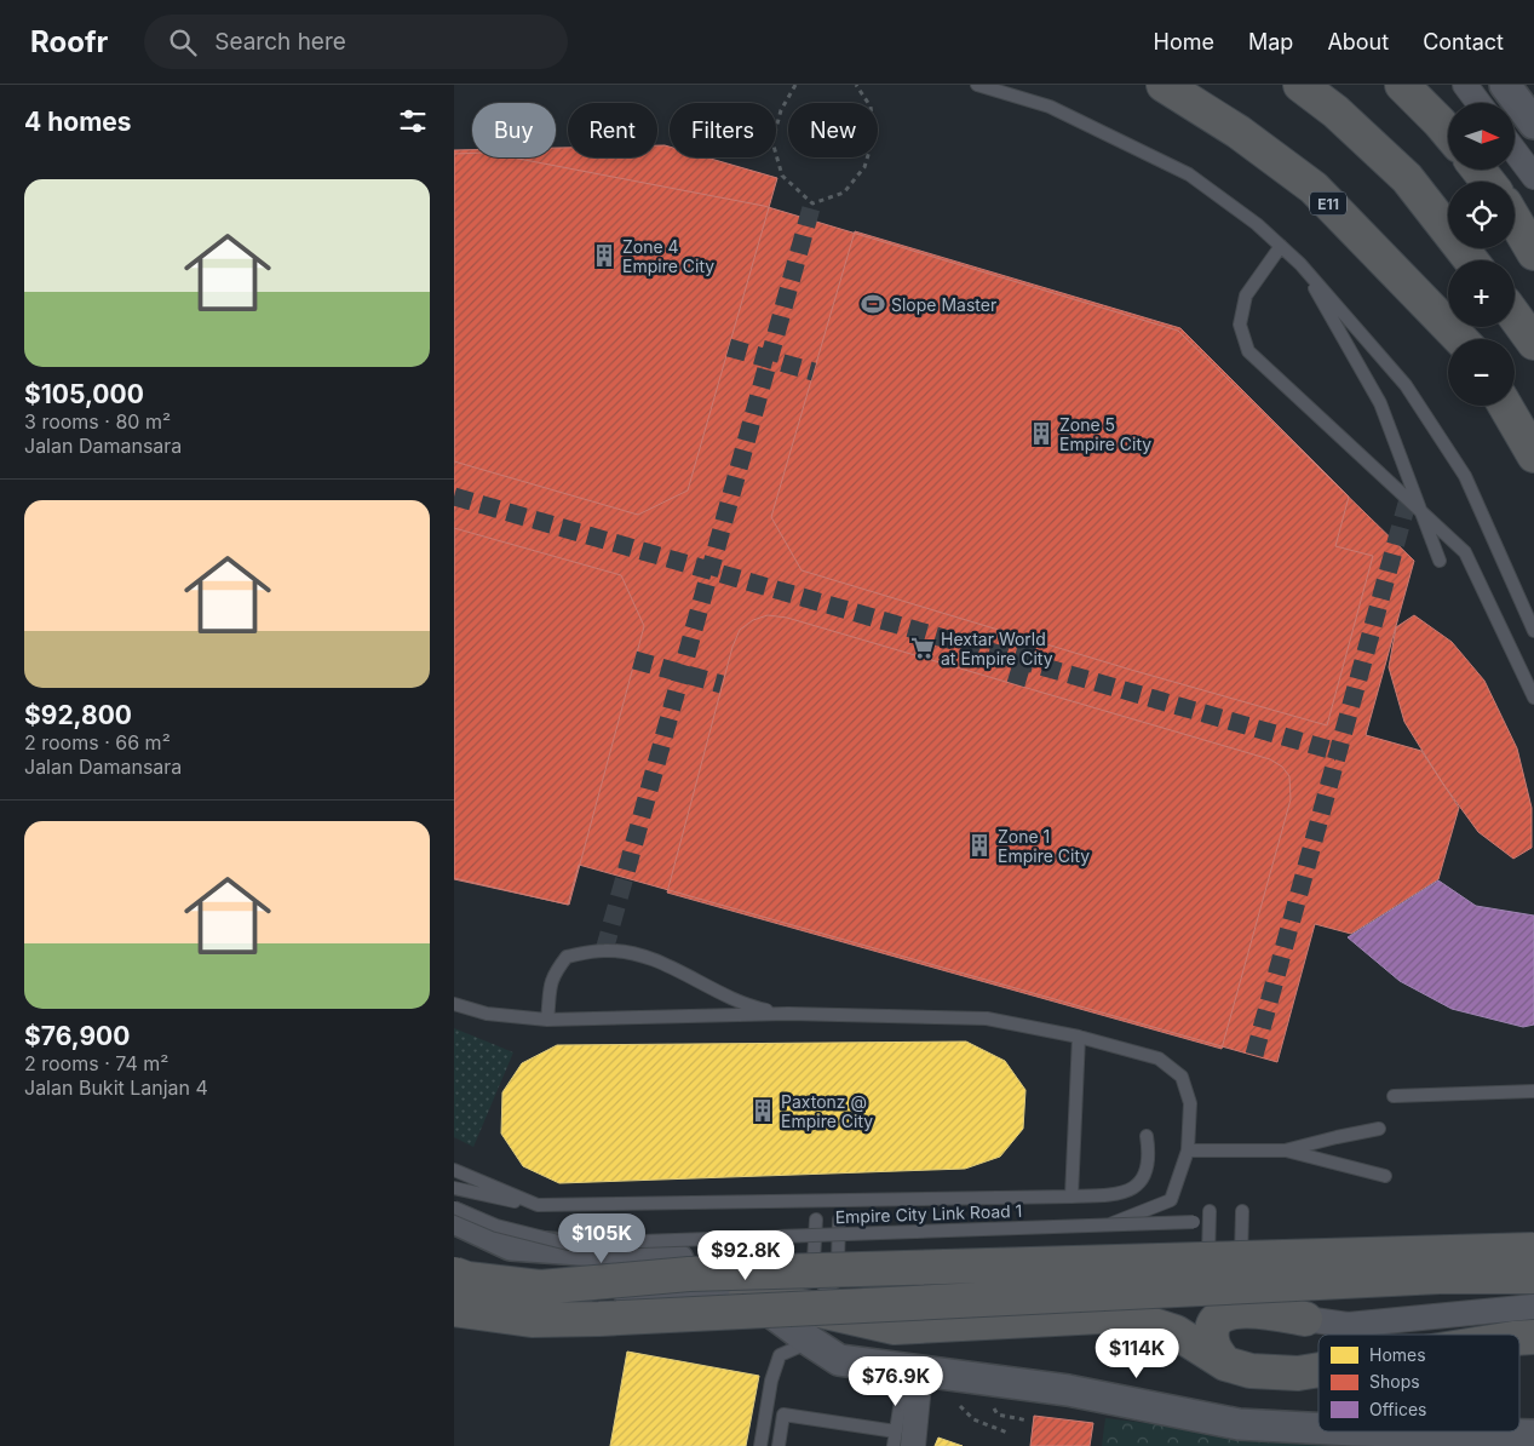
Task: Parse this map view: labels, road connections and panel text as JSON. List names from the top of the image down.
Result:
{
  "streets": {
    "highway": ["E11"],
    "lane": ["Empire City Link Road 1"]
  },
  "places": {
    "building": [
      "Zone 4 Empire City",
      "Zone 5 Empire City",
      "Zone 1 Empire City",
      "Paxtonz @ Empire City"
    ],
    "sports": ["Slope Master"],
    "supermarket": ["Hextar World at Empire City"]
  },
  "legend": ["Homes", "Shops", "Offices"],
  "north": "right",
  "page": {
    "header": "Roofr",
    "search": "Search here",
    "nav": [
      "Home",
      "Map",
      "About",
      "Contact"
    ],
    "heading": "4 homes",
    "map_buttons": ["+", "−"],
    "chip": [
      "Buy",
      "Rent",
      "Filters",
      "New"
    ],
    "list": [
      {
        "name": "$105,000",
        "note": "3 rooms · 80 m² · Jalan Damansara"
      },
      {
        "name": "$92,800",
        "note": "2 rooms · 66 m² · Jalan Damansara"
      },
      {
        "name": "$76,900",
        "note": "2 rooms · 74 m² · Jalan Bukit Lanjan 4"
      }
    ],
    "price": [
      "$105K",
      "$92.8K",
      "$114K",
      "$76.9K"
    ]
  }
}
